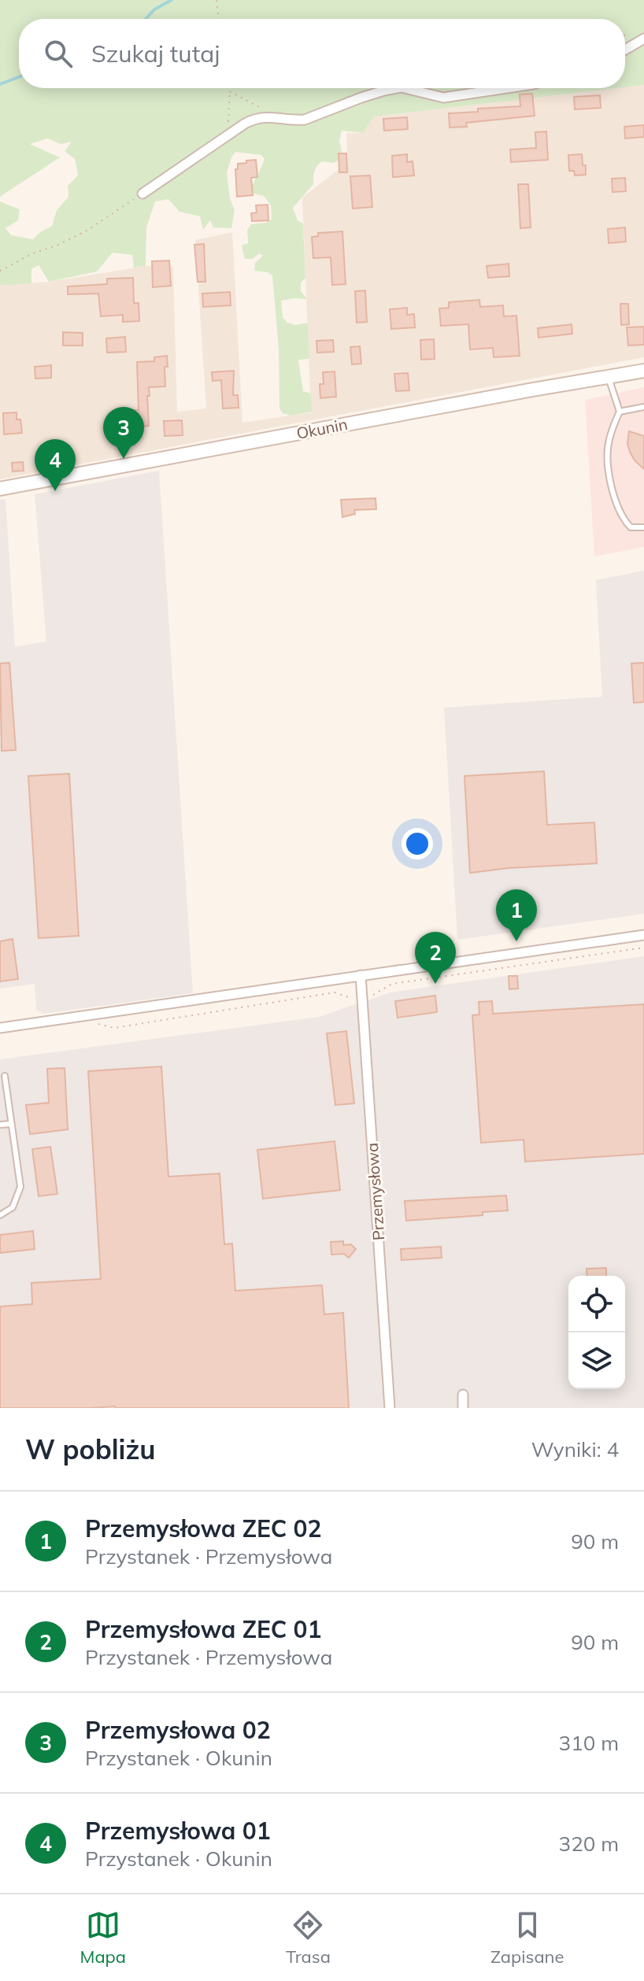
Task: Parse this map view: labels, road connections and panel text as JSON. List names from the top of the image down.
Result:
{
  "streets": {
    "main road": ["Okunin"],
    "street": ["Przemysłowa"]
  },
  "page": {
    "search": "Szukaj tutaj",
    "pins": [
      "3",
      "4",
      "1",
      "2"
    ],
    "heading": ["W pobliżu", "Wyniki: 4"],
    "list": [
      {
        "mark": "1",
        "name": "Przemysłowa ZEC 02",
        "note": "Przystanek · Przemysłowa",
        "value": "90 m"
      },
      {
        "mark": "2",
        "name": "Przemysłowa ZEC 01",
        "note": "Przystanek · Przemysłowa",
        "value": "90 m"
      },
      {
        "mark": "3",
        "name": "Przemysłowa 02",
        "note": "Przystanek · Okunin",
        "value": "310 m"
      },
      {
        "mark": "4",
        "name": "Przemysłowa 01",
        "note": "Przystanek · Okunin",
        "value": "320 m"
      }
    ],
    "nav": ["Mapa", "Trasa", "Zapisane"]
  }
}
